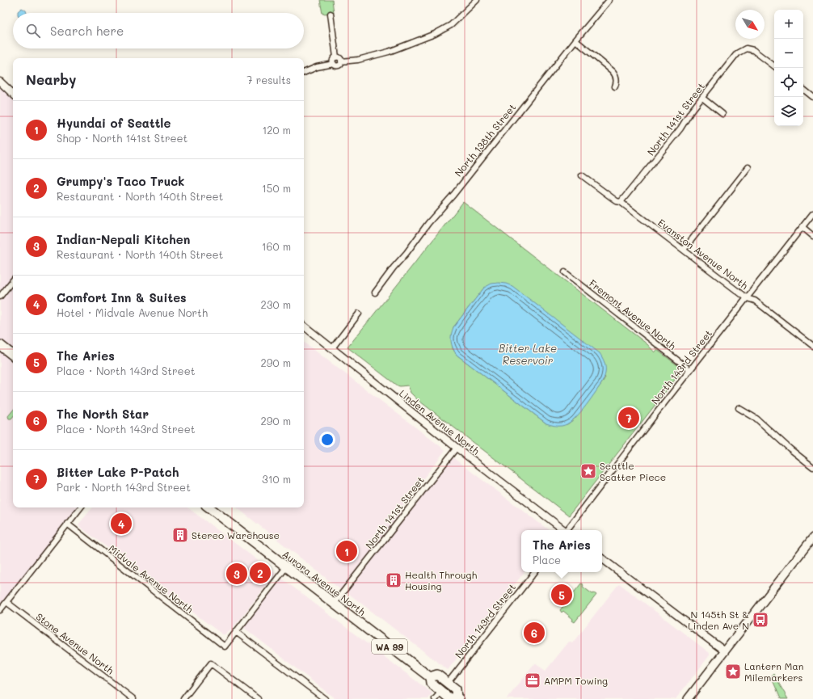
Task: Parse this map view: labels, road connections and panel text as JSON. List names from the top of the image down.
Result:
{
  "streets": {
    "highway": ["Aurora Avenue North", "WA 99"],
    "street": [
      "North 141st Street",
      "North 138th Street",
      "Evanston Avenue North",
      "Fremont Avenue North",
      "North 143rd Street",
      "Linden Avenue North",
      "Midvale Avenue North",
      "Stone Avenue North"
    ]
  },
  "crossings": [
    ["North 141st Street", "Evanston Avenue North"],
    ["North 141st Street", "Linden Avenue North"],
    ["North 141st Street", "Aurora Avenue North"],
    ["Evanston Avenue North", "North 143rd Street"],
    ["Fremont Avenue North", "North 143rd Street"],
    ["North 143rd Street", "Aurora Avenue North"]
  ],
  "water": ["Bitter Lake Reservoir"],
  "places": {
    "place": ["Seattle Scatter Piece", "Lantern Man Milemarkers"],
    "building": ["Stereo Warehouse", "Health Through Housing"],
    "bus stop": ["N 145th St & Linden Ave N"],
    "office": ["AMPM Towing"]
  },
  "north": "bottom right",
  "page": {
    "map_buttons": ["+", "−"],
    "search": "Search here",
    "heading": ["Nearby", "7 results"],
    "list": [
      {
        "mark": "1",
        "name": "Hyundai of Seattle",
        "note": "Shop · North 141st Street",
        "value": "120 m"
      },
      {
        "mark": "2",
        "name": "Grumpy's Taco Truck",
        "note": "Restaurant · North 140th Street",
        "value": "150 m"
      },
      {
        "mark": "3",
        "name": "Indian-Nepali Kitchen",
        "note": "Restaurant · North 140th Street",
        "value": "160 m"
      },
      {
        "mark": "4",
        "name": "Comfort Inn & Suites",
        "note": "Hotel · Midvale Avenue North",
        "value": "230 m"
      },
      {
        "mark": "5",
        "name": "The Aries",
        "note": "Place · North 143rd Street",
        "value": "290 m"
      },
      {
        "mark": "6",
        "name": "The North Star",
        "note": "Place · North 143rd Street",
        "value": "290 m"
      },
      {
        "mark": "7",
        "name": "Bitter Lake P-Patch",
        "note": "Park · North 143rd Street",
        "value": "310 m"
      }
    ],
    "pins": [
      "7",
      "4",
      "1",
      "2",
      "3",
      "5",
      "6"
    ],
    "popup": ["The Aries", "Place"]
  }
}
